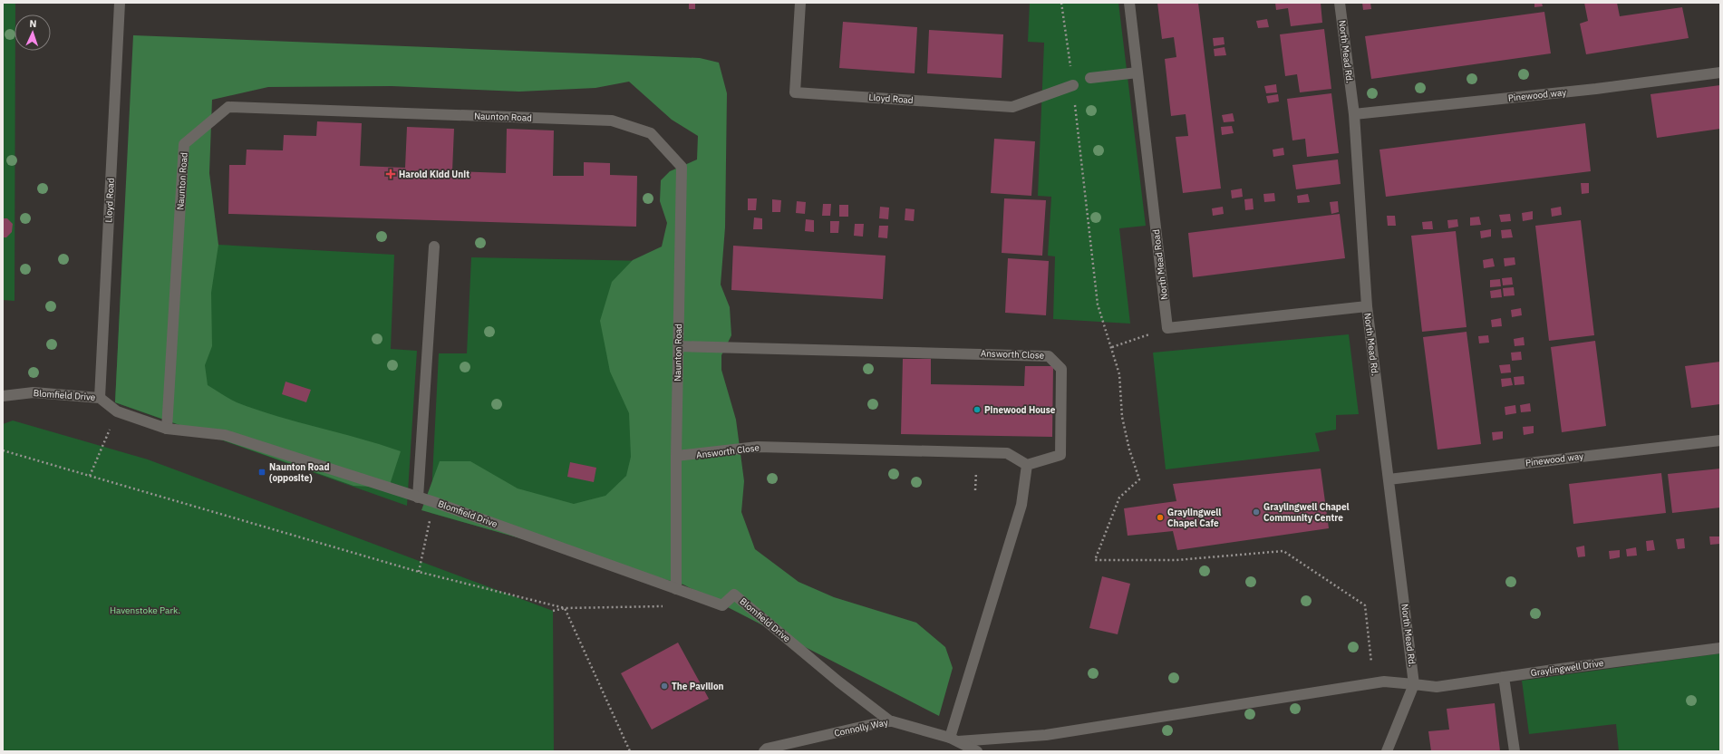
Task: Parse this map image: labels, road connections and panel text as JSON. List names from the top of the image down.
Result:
{
  "streets": {
    "street": [
      "North Mead Rd.",
      "Pinewood way",
      "Lloyd Road",
      "Naunton Road",
      "North Mead Road",
      "Answorth Close",
      "Blomfield Drive",
      "Graylingwell Drive",
      "Connolly Way"
    ]
  },
  "crossings": [
    ["North Mead Rd.", "Pinewood way"],
    ["North Mead Rd.", "Graylingwell Drive"],
    ["Lloyd Road", "Blomfield Drive"],
    ["Naunton Road", "Answorth Close"],
    ["Naunton Road", "Blomfield Drive"],
    ["Blomfield Drive", "Connolly Way"],
    ["Graylingwell Drive", "Connolly Way"]
  ],
  "parks": ["Havenstoke Park."],
  "places": {
    "health": ["Harold Kidd Unit"],
    "other": [
      "Pinewood House",
      "Graylingwell Chapel Community Centre",
      "Graylingwell Chapel Cafe",
      "The Pavilion"
    ],
    "transit": ["Naunton Road (opposite)"]
  },
  "north": "top"
}
